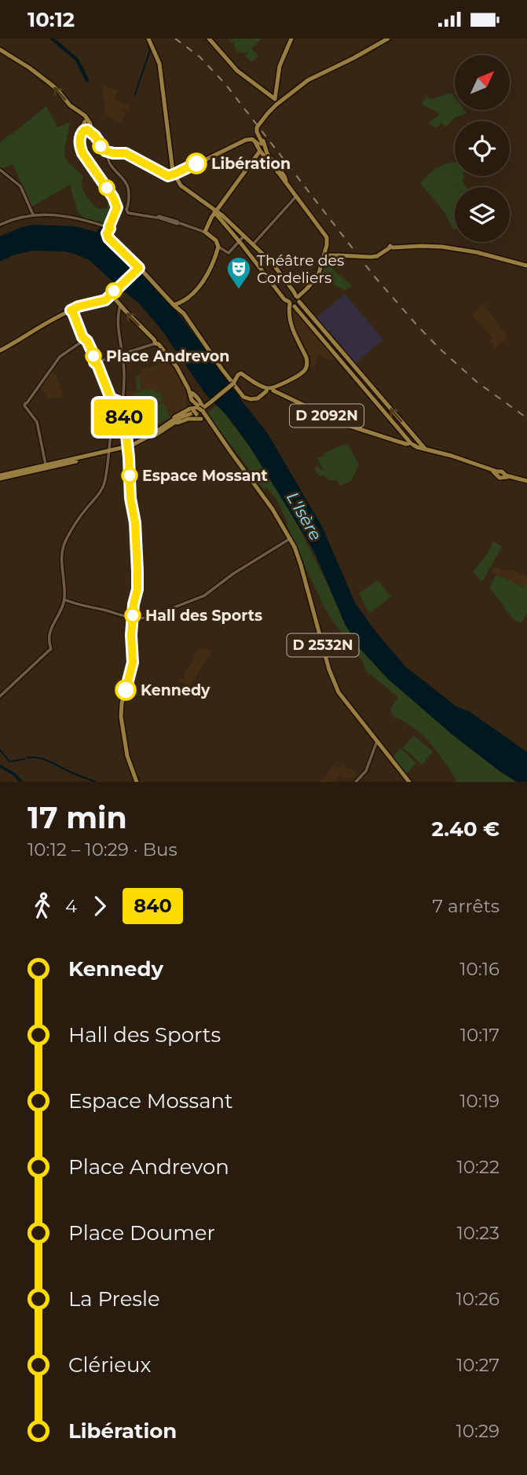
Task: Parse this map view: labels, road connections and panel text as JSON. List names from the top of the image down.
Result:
{
  "streets": {
    "main road": ["D 2092N", "D 2532N"]
  },
  "crossings": [
    ["D 2092N", "D 2532N"]
  ],
  "water": ["L'Isère"],
  "places": {
    "other": [
      "Libération",
      "Place Andrevon",
      "Espace Mossant",
      "Hall des Sports",
      "Kennedy"
    ],
    "theatre": ["Théâtre des Cordeliers"]
  },
  "lines": ["bus line 840"],
  "north": "top right",
  "page": {
    "status": "10:12",
    "on_map": "840",
    "heading": ["17 min", "10:12 – 10:29 · Bus", "2.40 €"],
    "legs": ["4", "840", "7 arrêts"],
    "list": [
      {
        "name": "Kennedy",
        "value": "10:16"
      },
      {
        "name": "Hall des Sports",
        "value": "10:17"
      },
      {
        "name": "Espace Mossant",
        "value": "10:19"
      },
      {
        "name": "Place Andrevon",
        "value": "10:22"
      },
      {
        "name": "Place Doumer",
        "value": "10:23"
      },
      {
        "name": "La Presle",
        "value": "10:26"
      },
      {
        "name": "Clérieux",
        "value": "10:27"
      },
      {
        "name": "Libération",
        "value": "10:29"
      }
    ]
  }
}
